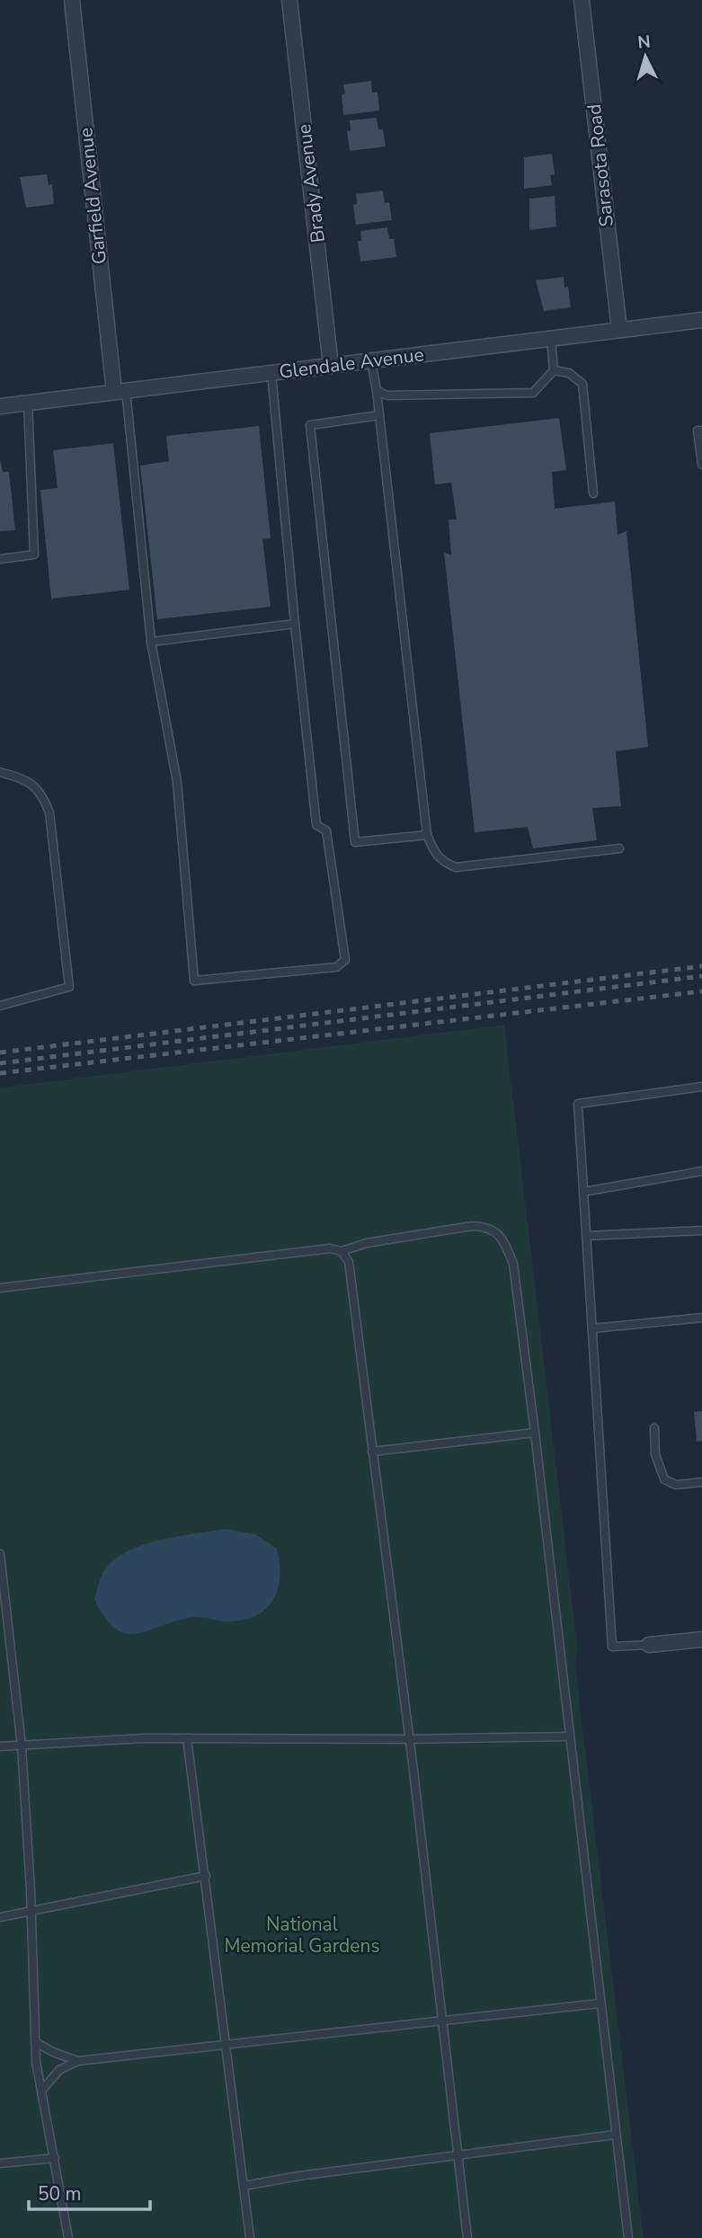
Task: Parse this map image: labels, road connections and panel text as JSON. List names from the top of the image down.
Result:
{
  "streets": {
    "street": [
      "Sarasota Road",
      "Brady Avenue",
      "Garfield Avenue",
      "Glendale Avenue"
    ]
  },
  "crossings": [
    ["Sarasota Road", "Glendale Avenue"],
    ["Brady Avenue", "Glendale Avenue"],
    ["Garfield Avenue", "Glendale Avenue"]
  ],
  "parks": ["National Memorial Gardens"],
  "scale_bar": "50 m",
  "north": "top"
}
